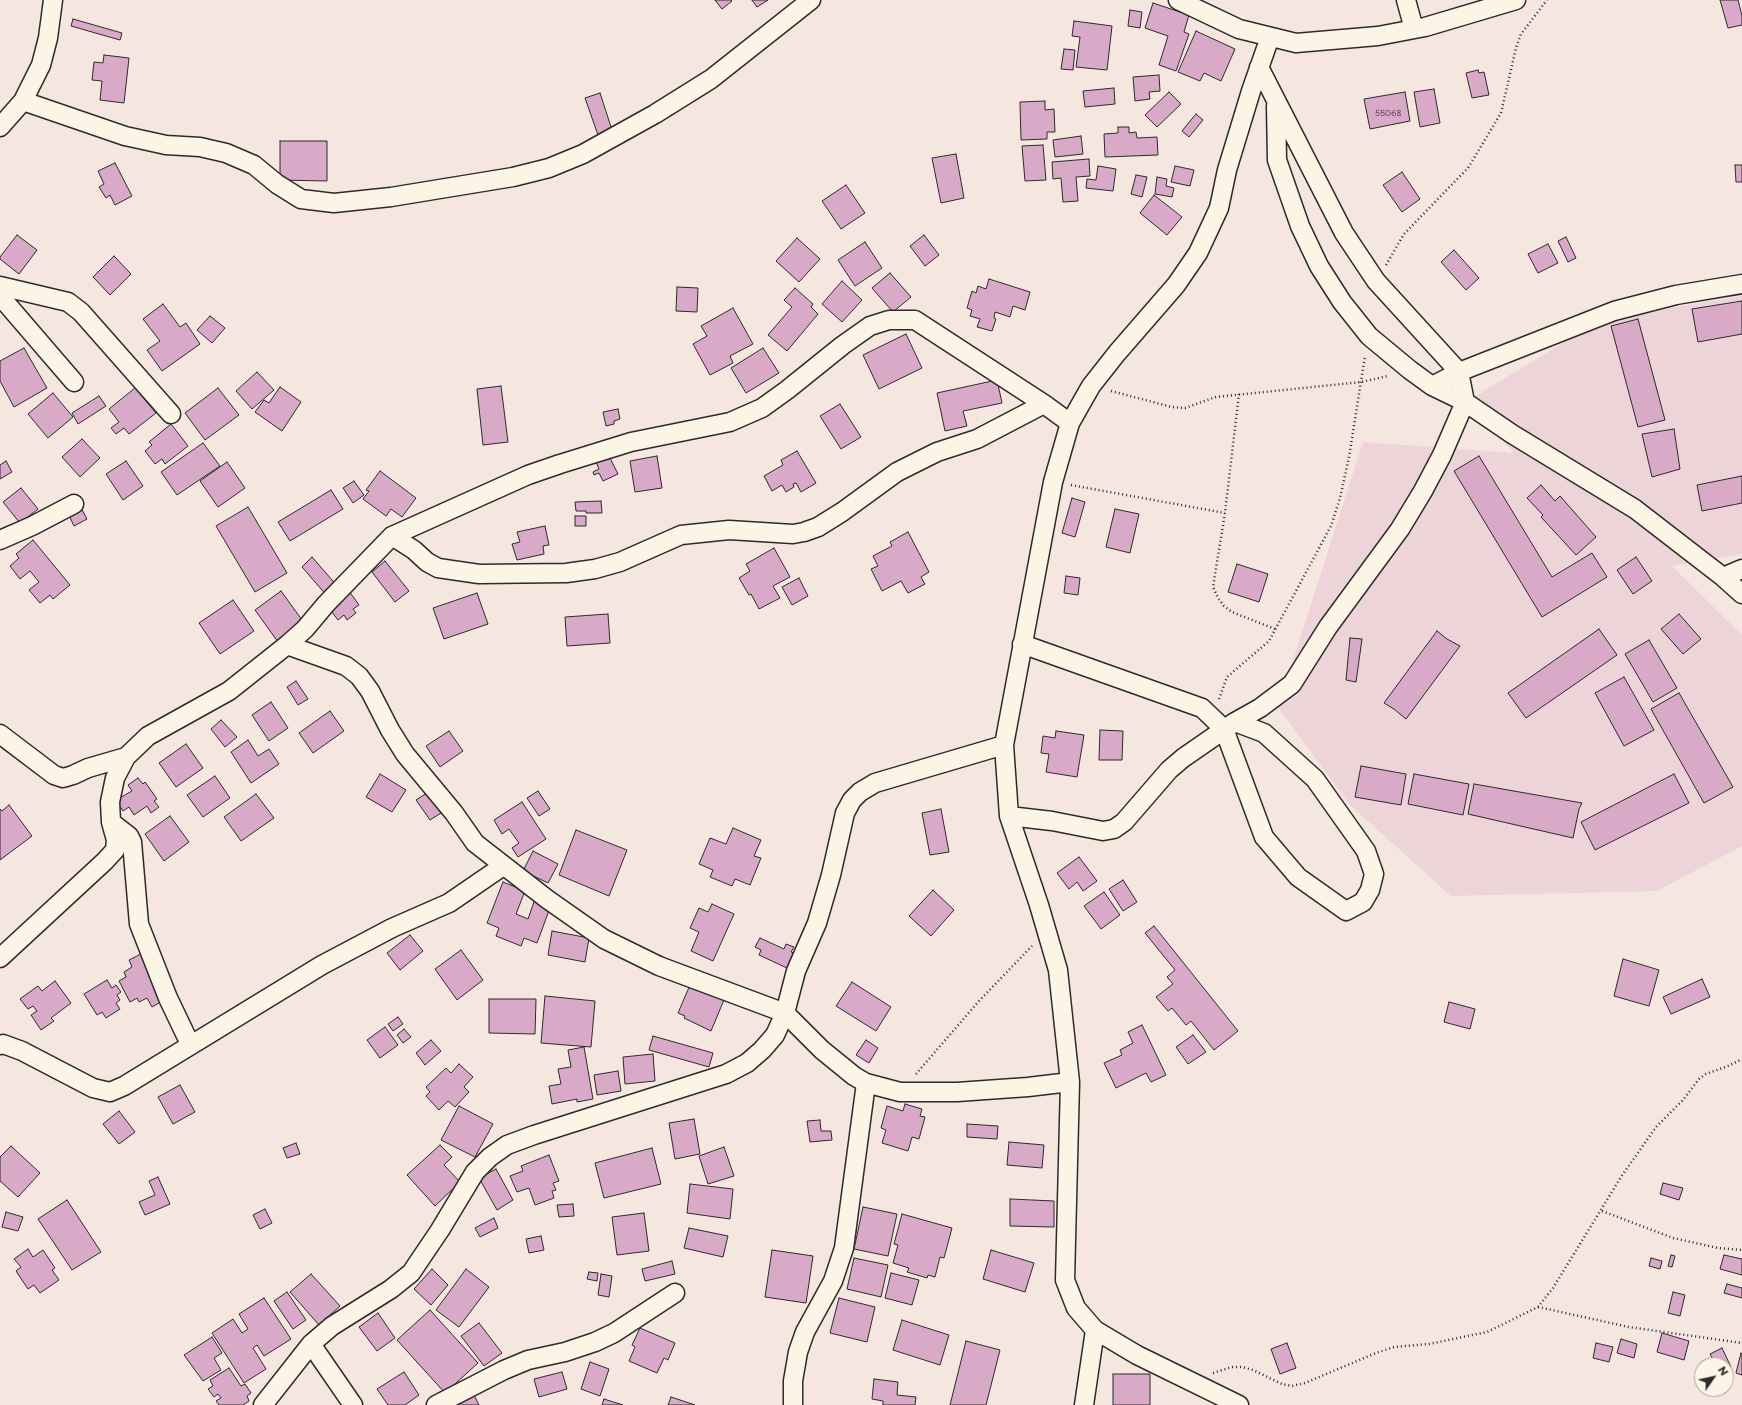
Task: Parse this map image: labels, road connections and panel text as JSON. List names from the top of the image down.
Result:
{
  "house_numbers": ["55068"],
  "north": "top right"
}
